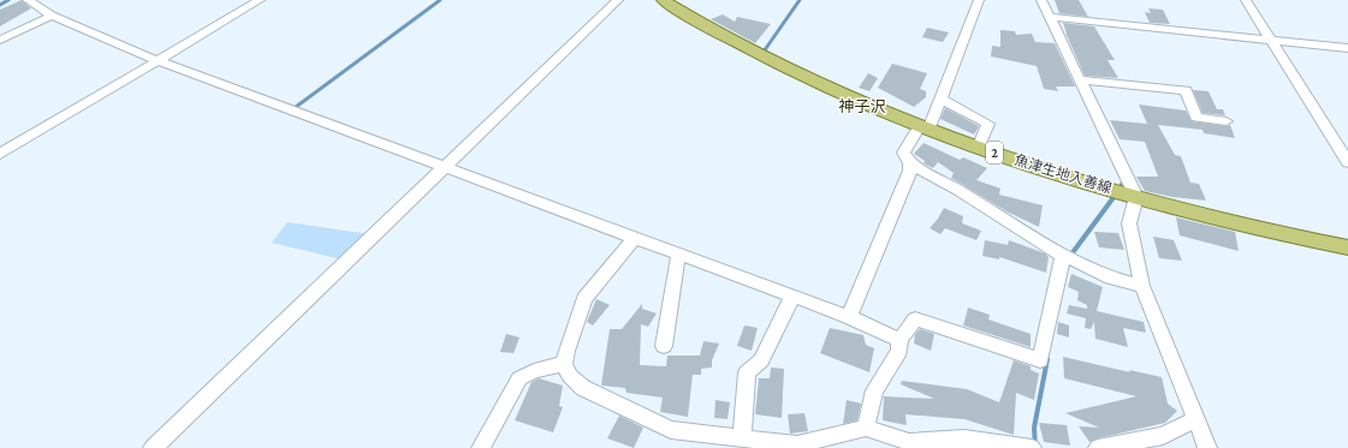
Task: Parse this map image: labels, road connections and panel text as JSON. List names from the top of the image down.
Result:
{
  "streets": {
    "main road": ["2", "魚津生地入善線"]
  },
  "districts": ["神子沢"]
}
